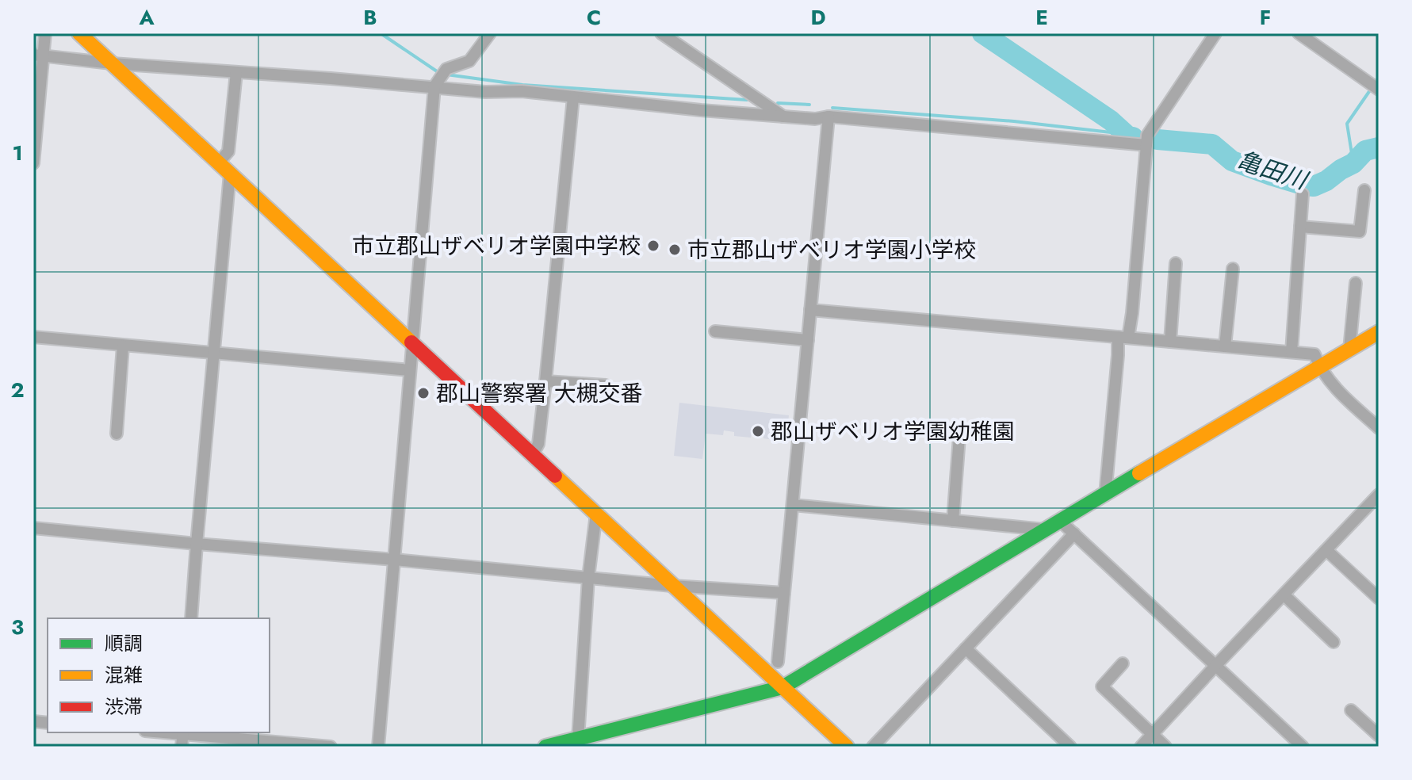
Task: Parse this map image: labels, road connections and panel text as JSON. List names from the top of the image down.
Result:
{
  "water": ["亀田川"],
  "places": [
    "市立郡山ザベリオ学園中学校",
    "市立郡山ザベリオ学園小学校",
    "郡山警察署 大槻交番",
    "郡山ザベリオ学園幼稚園"
  ],
  "legend": ["順調", "混雑", "渋滞"],
  "grid": {
    "columns": [
      "A",
      "B",
      "C",
      "D",
      "E",
      "F"
    ],
    "rows": ["1", "2", "3"]
  }
}
